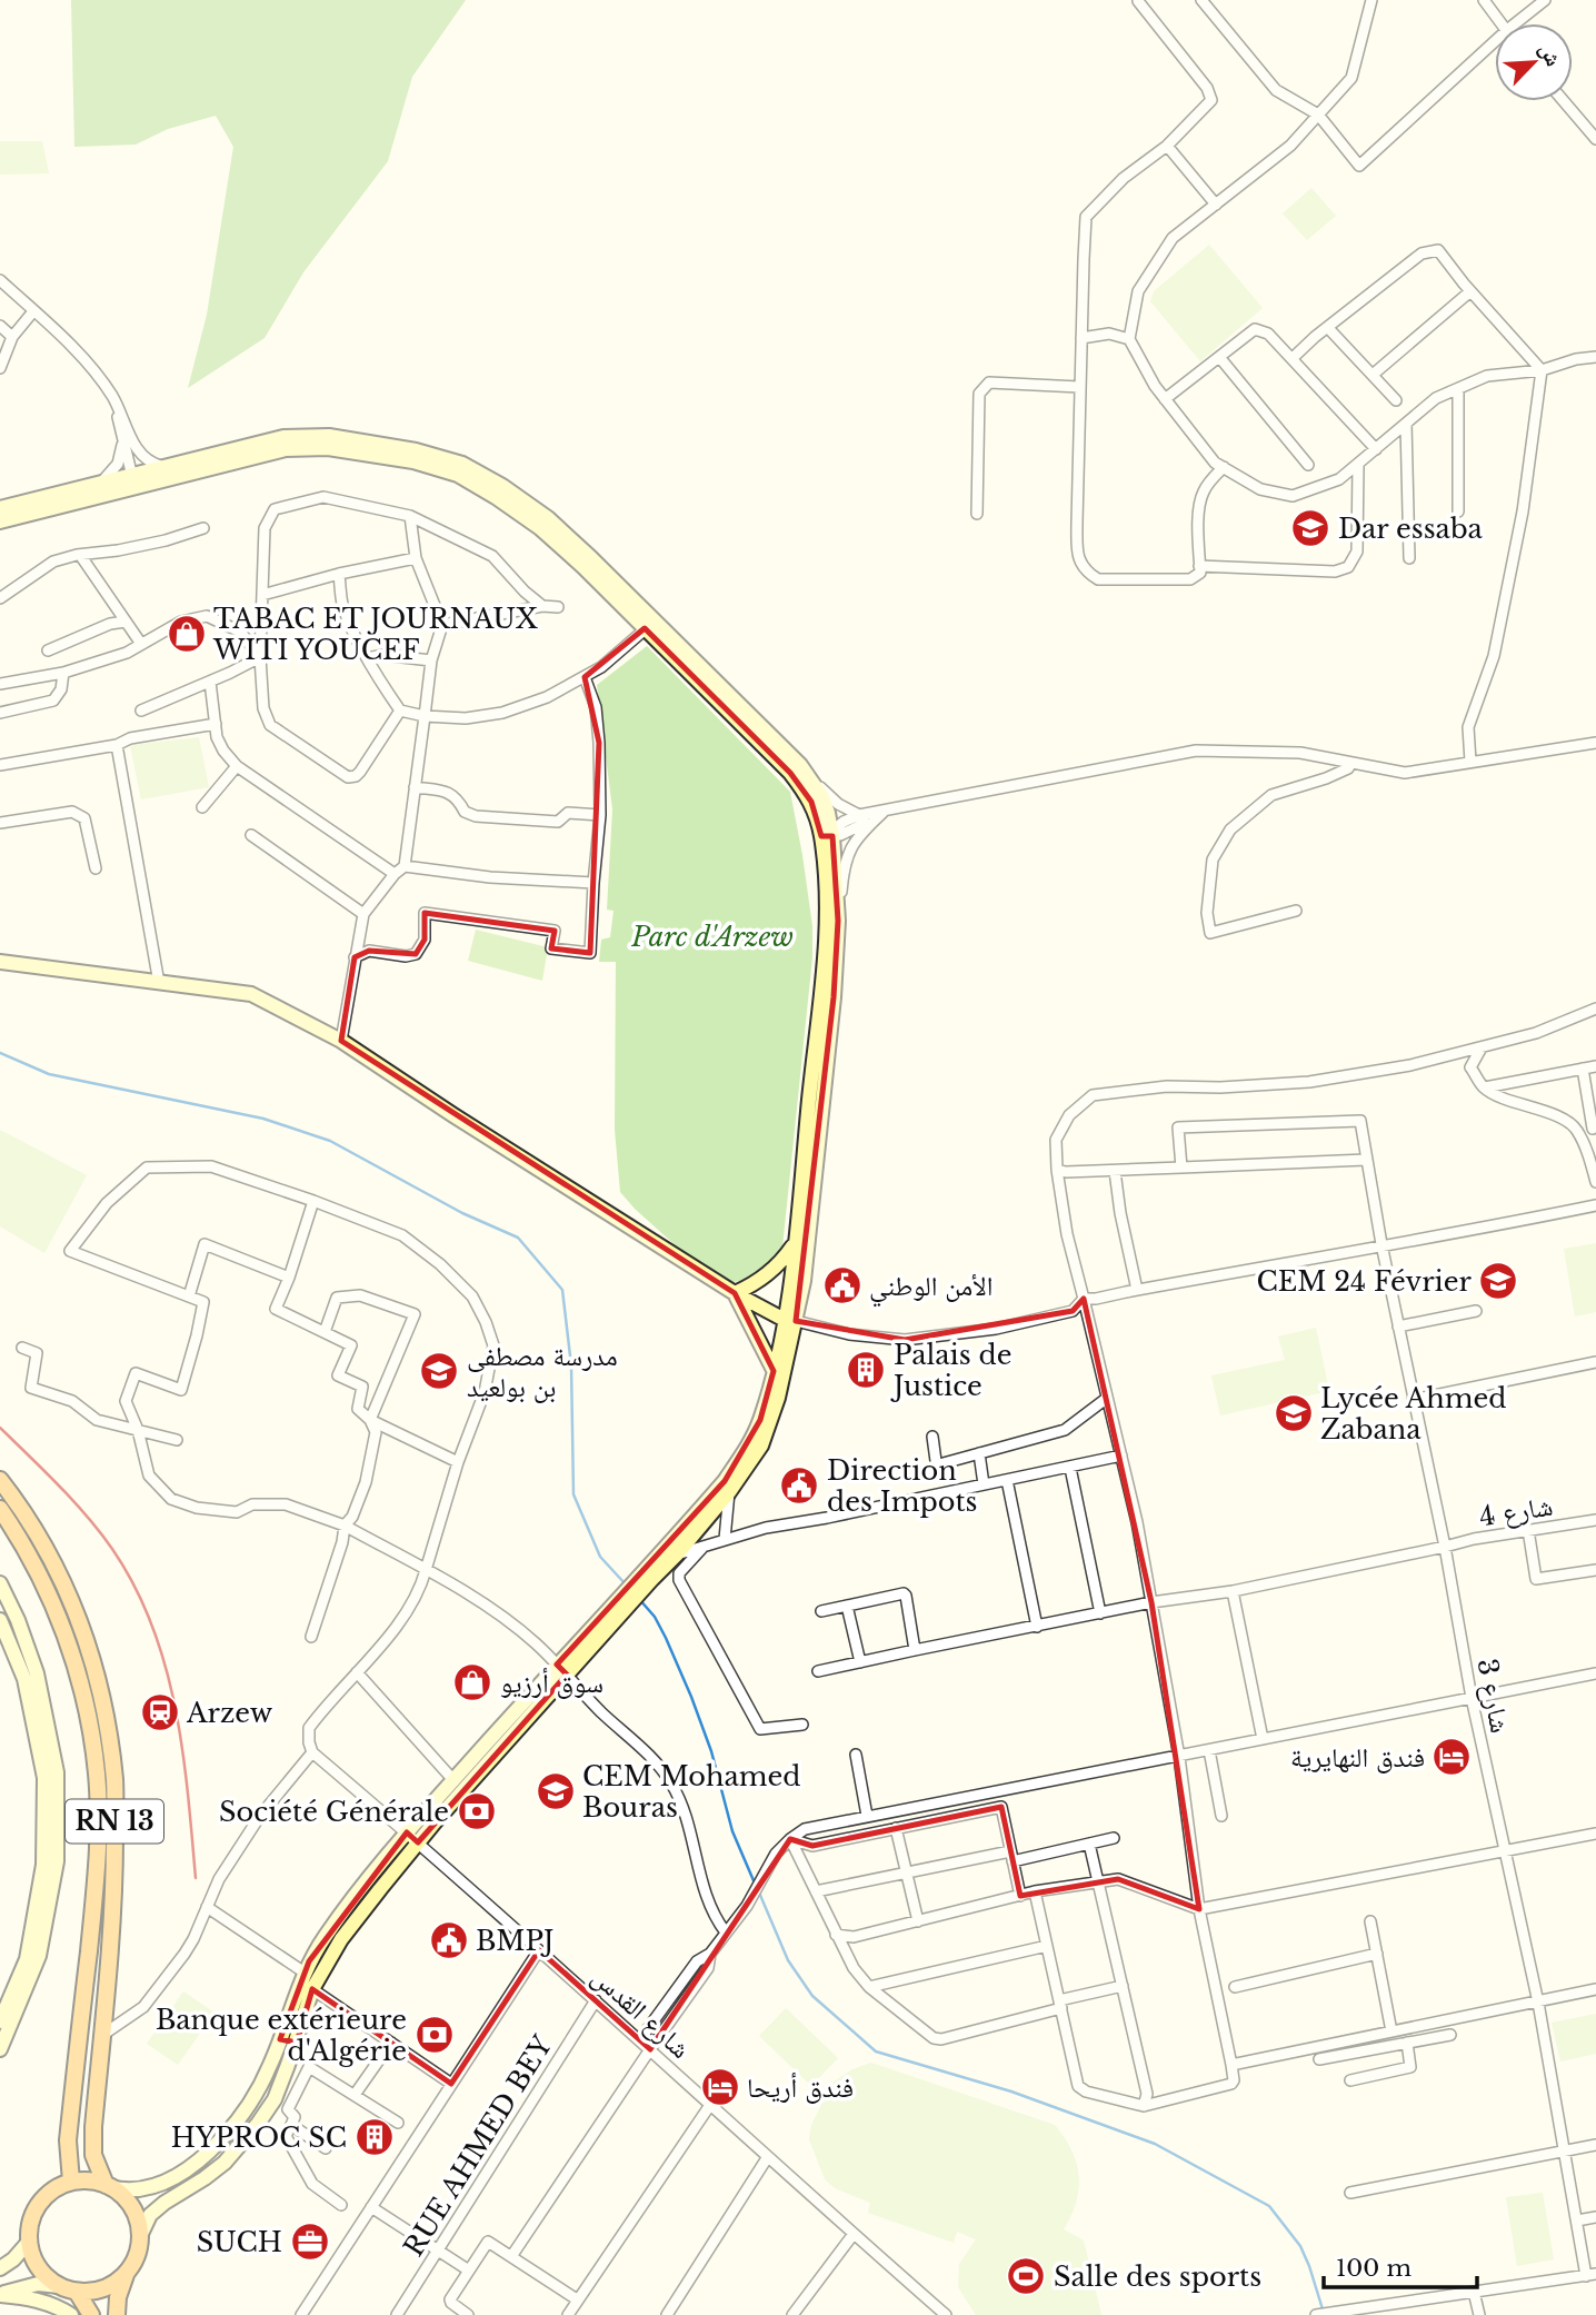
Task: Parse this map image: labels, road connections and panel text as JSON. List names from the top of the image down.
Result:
{
  "streets": {
    "highway": ["RN 13"],
    "street": [
      "شارع 4",
      "شارع 3",
      "شارع القدس",
      "RUE AHMED BEY"
    ]
  },
  "crossings": [
    ["شارع 4", "شارع 3"],
    ["شارع القدس", "RUE AHMED BEY"]
  ],
  "parks": ["Parc d'Arzew"],
  "places": {
    "school or university": [
      "Dar essaba",
      "CEM 24 Février",
      "مدرسة مصطفى بن بولعيد",
      "Lycée Ahmed Zabana",
      "CEM Mohamed Bouras"
    ],
    "shop": ["TABAC ET JOURNAUX WITI YOUCEF", "سوق أرزيو"],
    "public building": ["الأمن الوطني", "Direction des Impots", "BMPJ"],
    "building": ["Palais de Justice", "HYPROC SC"],
    "station": ["Arzew"],
    "hotel": ["فندق النهايرية", "فندق أريحا"],
    "bank": ["Société Générale", "Banque extérieure d'Algérie"],
    "office": ["SUCH"],
    "sports": ["Salle des sports"]
  },
  "scale_bar": "100 m",
  "north": "top right"
}
